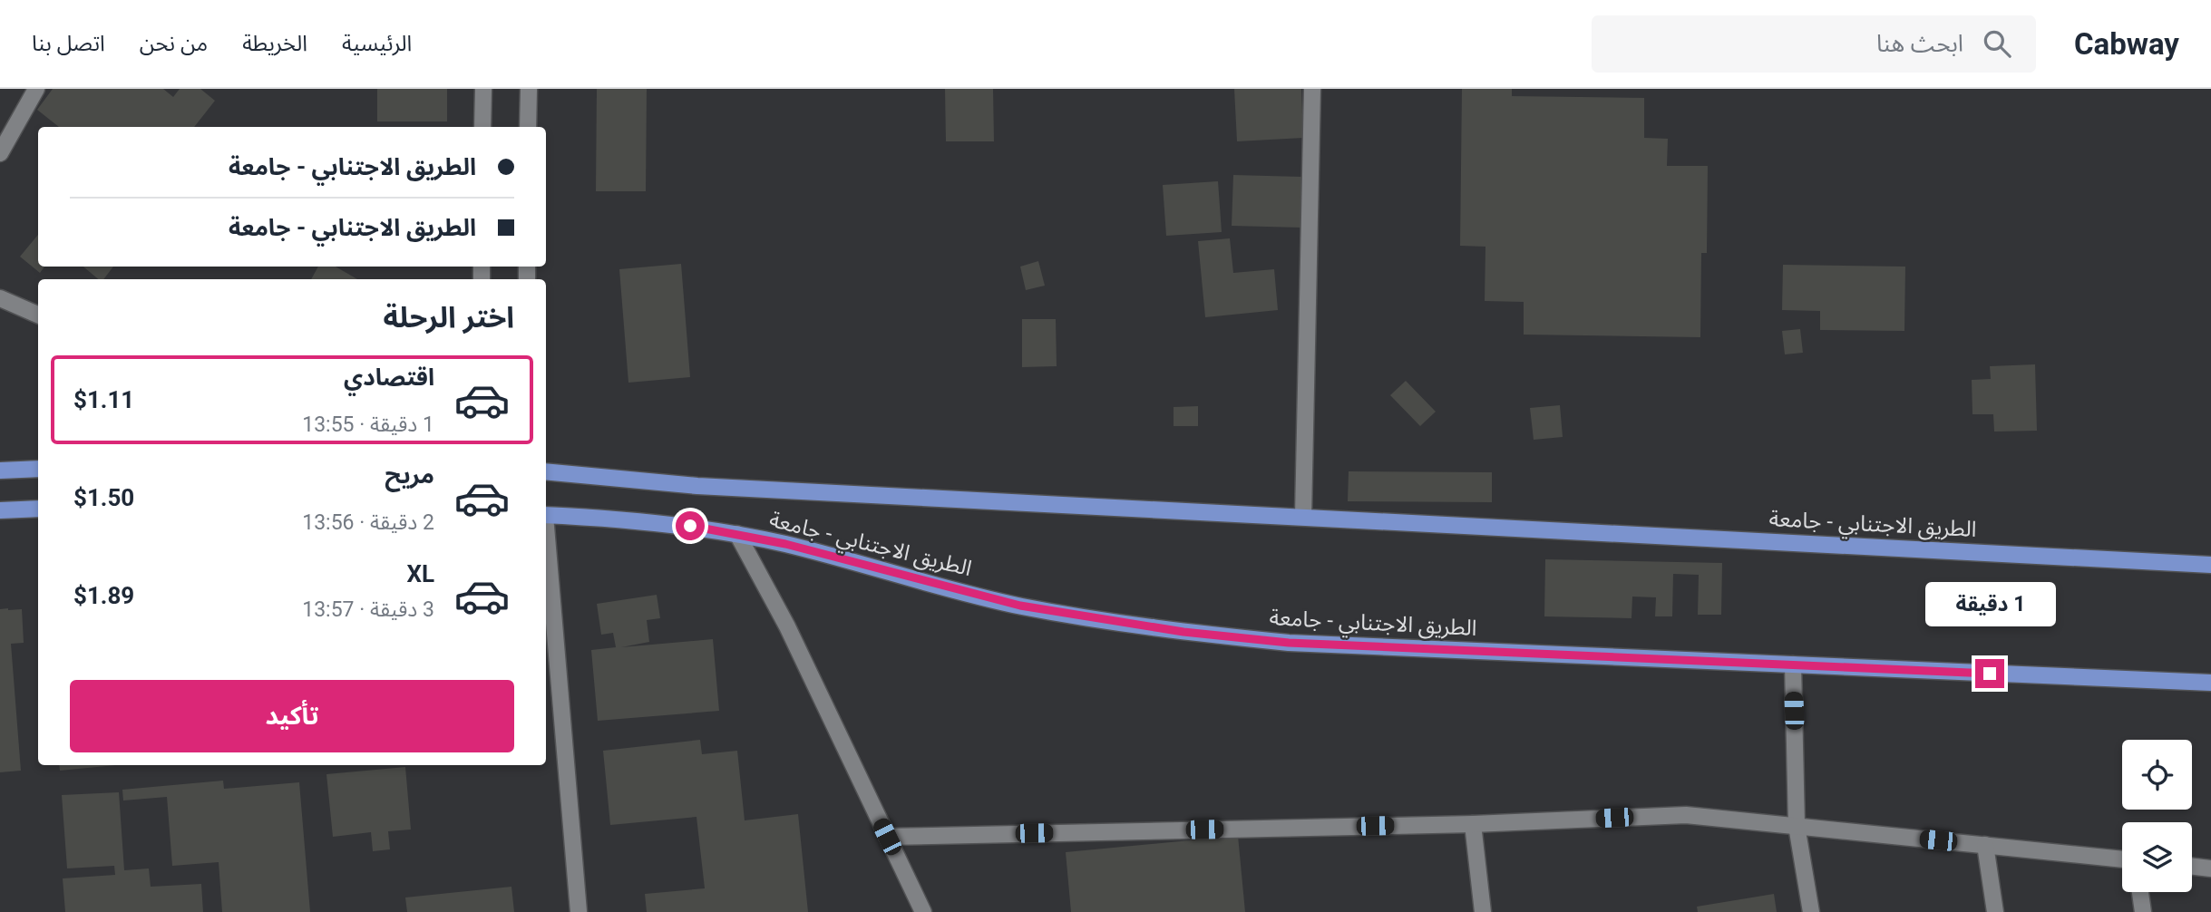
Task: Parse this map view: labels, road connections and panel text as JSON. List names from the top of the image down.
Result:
{
  "streets": {
    "main road": ["الطريق الاجتنابي - جامعة"]
  },
  "page": {
    "header": "Cabway",
    "search": "ابحث هنا",
    "nav": [
      "الرئيسية",
      "الخريطة",
      "من نحن",
      "اتصل بنا"
    ],
    "banner": ["الطريق الاجتنابي - جامعة", "الطريق الاجتنابي - جامعة"],
    "heading": "اختر الرحلة",
    "list": [
      {
        "name": "اقتصادي",
        "note": "1 دقيقة · 13:55",
        "value": "$1.11"
      },
      {
        "name": "مريح",
        "note": "2 دقيقة · 13:56",
        "value": "$1.50"
      },
      {
        "name": "XL",
        "note": "3 دقيقة · 13:57",
        "value": "$1.89"
      }
    ],
    "bubble": "1 دقيقة",
    "buttons": "تأكيد"
  }
}
